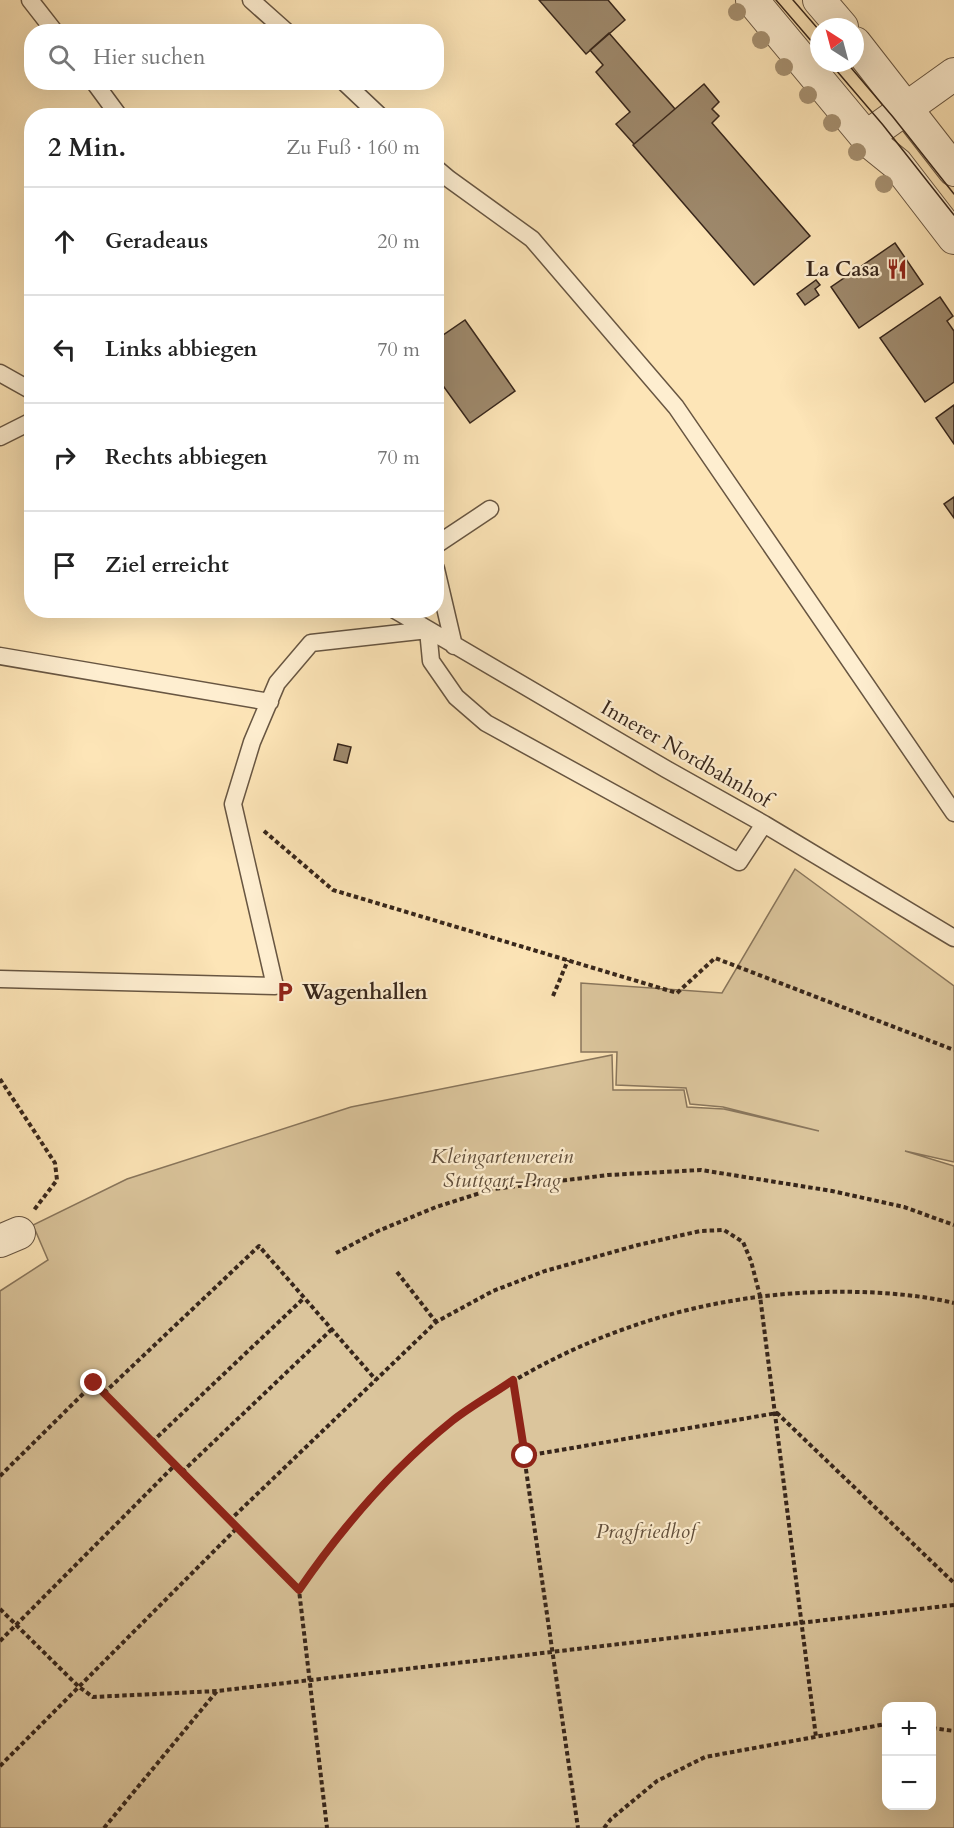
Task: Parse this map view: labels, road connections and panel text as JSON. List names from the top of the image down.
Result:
{
  "streets": {
    "lane": ["Innerer Nordbahnhof"]
  },
  "parks": ["Kleingartenverein Stuttgart-Prag", "Pragfriedhof"],
  "places": {
    "restaurant": ["La Casa"],
    "parking": ["Wagenhallen"]
  },
  "north": "top left",
  "page": {
    "search": "Hier suchen",
    "heading": ["2 Min.", "Zu Fuß · 160 m"],
    "list": [
      ["Geradeaus", "20 m"],
      ["Links abbiegen", "70 m"],
      ["Rechts abbiegen", "70 m"],
      "Ziel erreicht"
    ],
    "map_buttons": ["+", "−"]
  }
}
